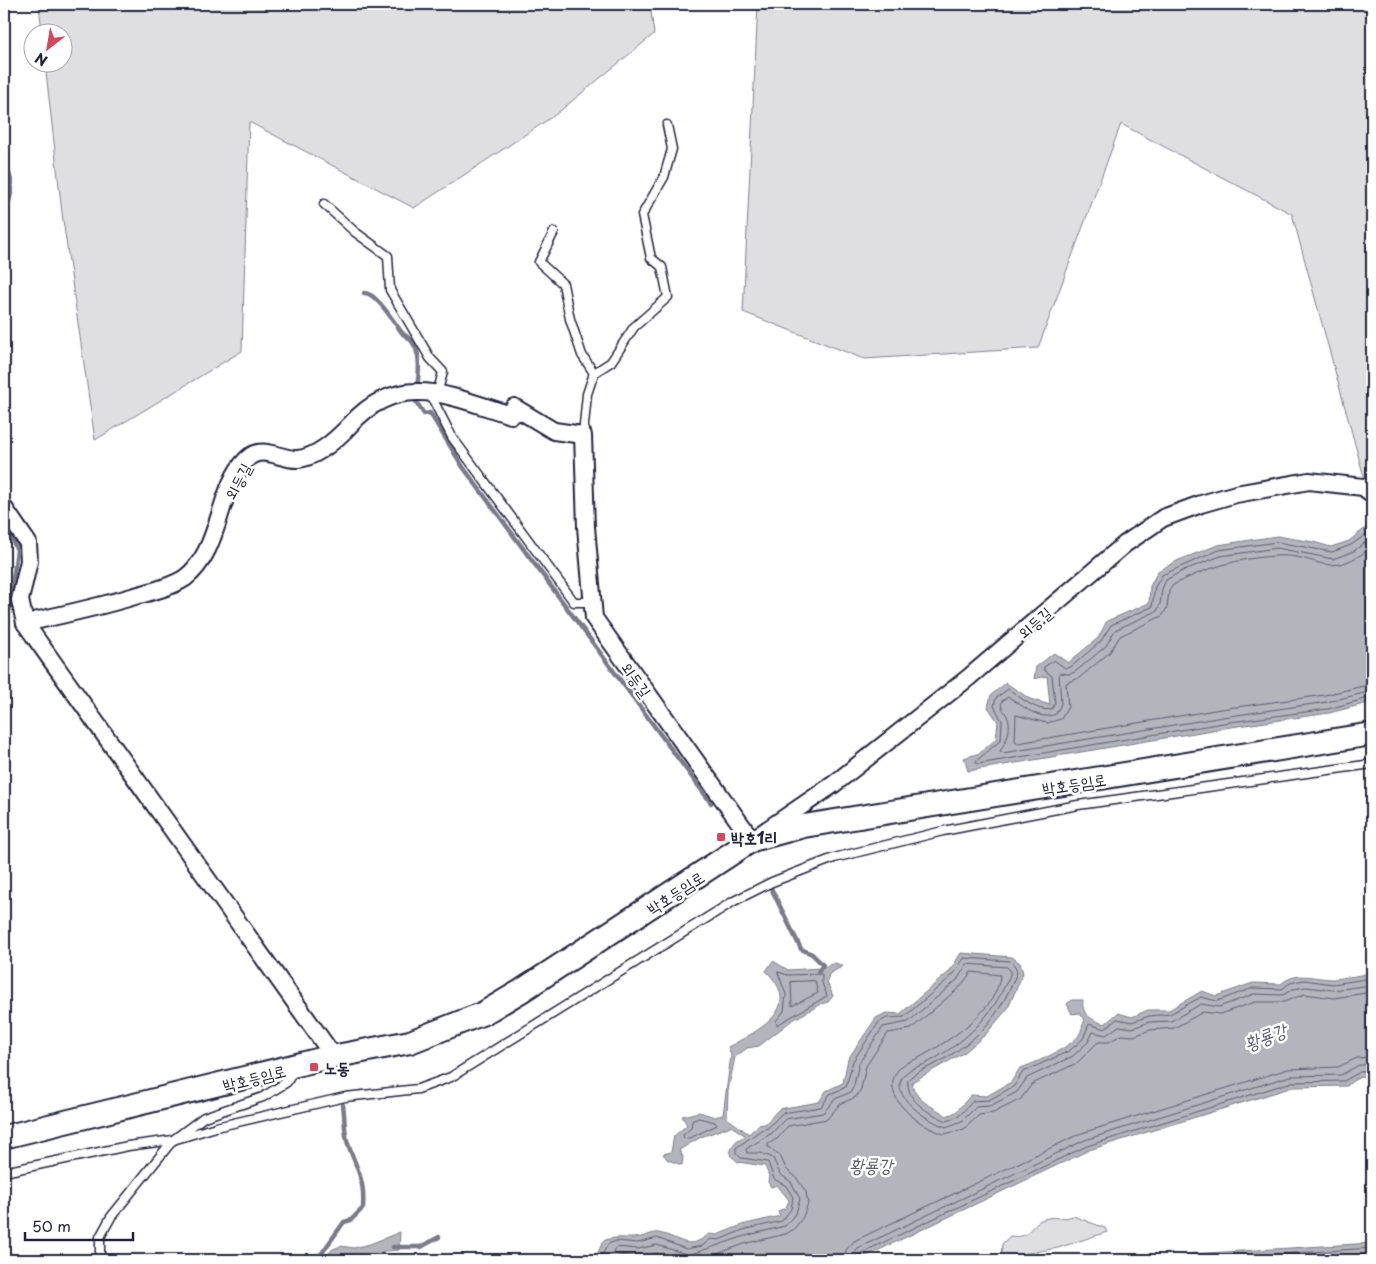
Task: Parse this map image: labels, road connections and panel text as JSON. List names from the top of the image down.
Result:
{
  "streets": {
    "street": ["외등길", "박호등임로"]
  },
  "crossings": [
    ["외등길", "박호등임로"]
  ],
  "water": ["황룡강"],
  "places": {
    "transit": ["박호1리", "노동"]
  },
  "scale_bar": "50 m",
  "north": "bottom left"
}
